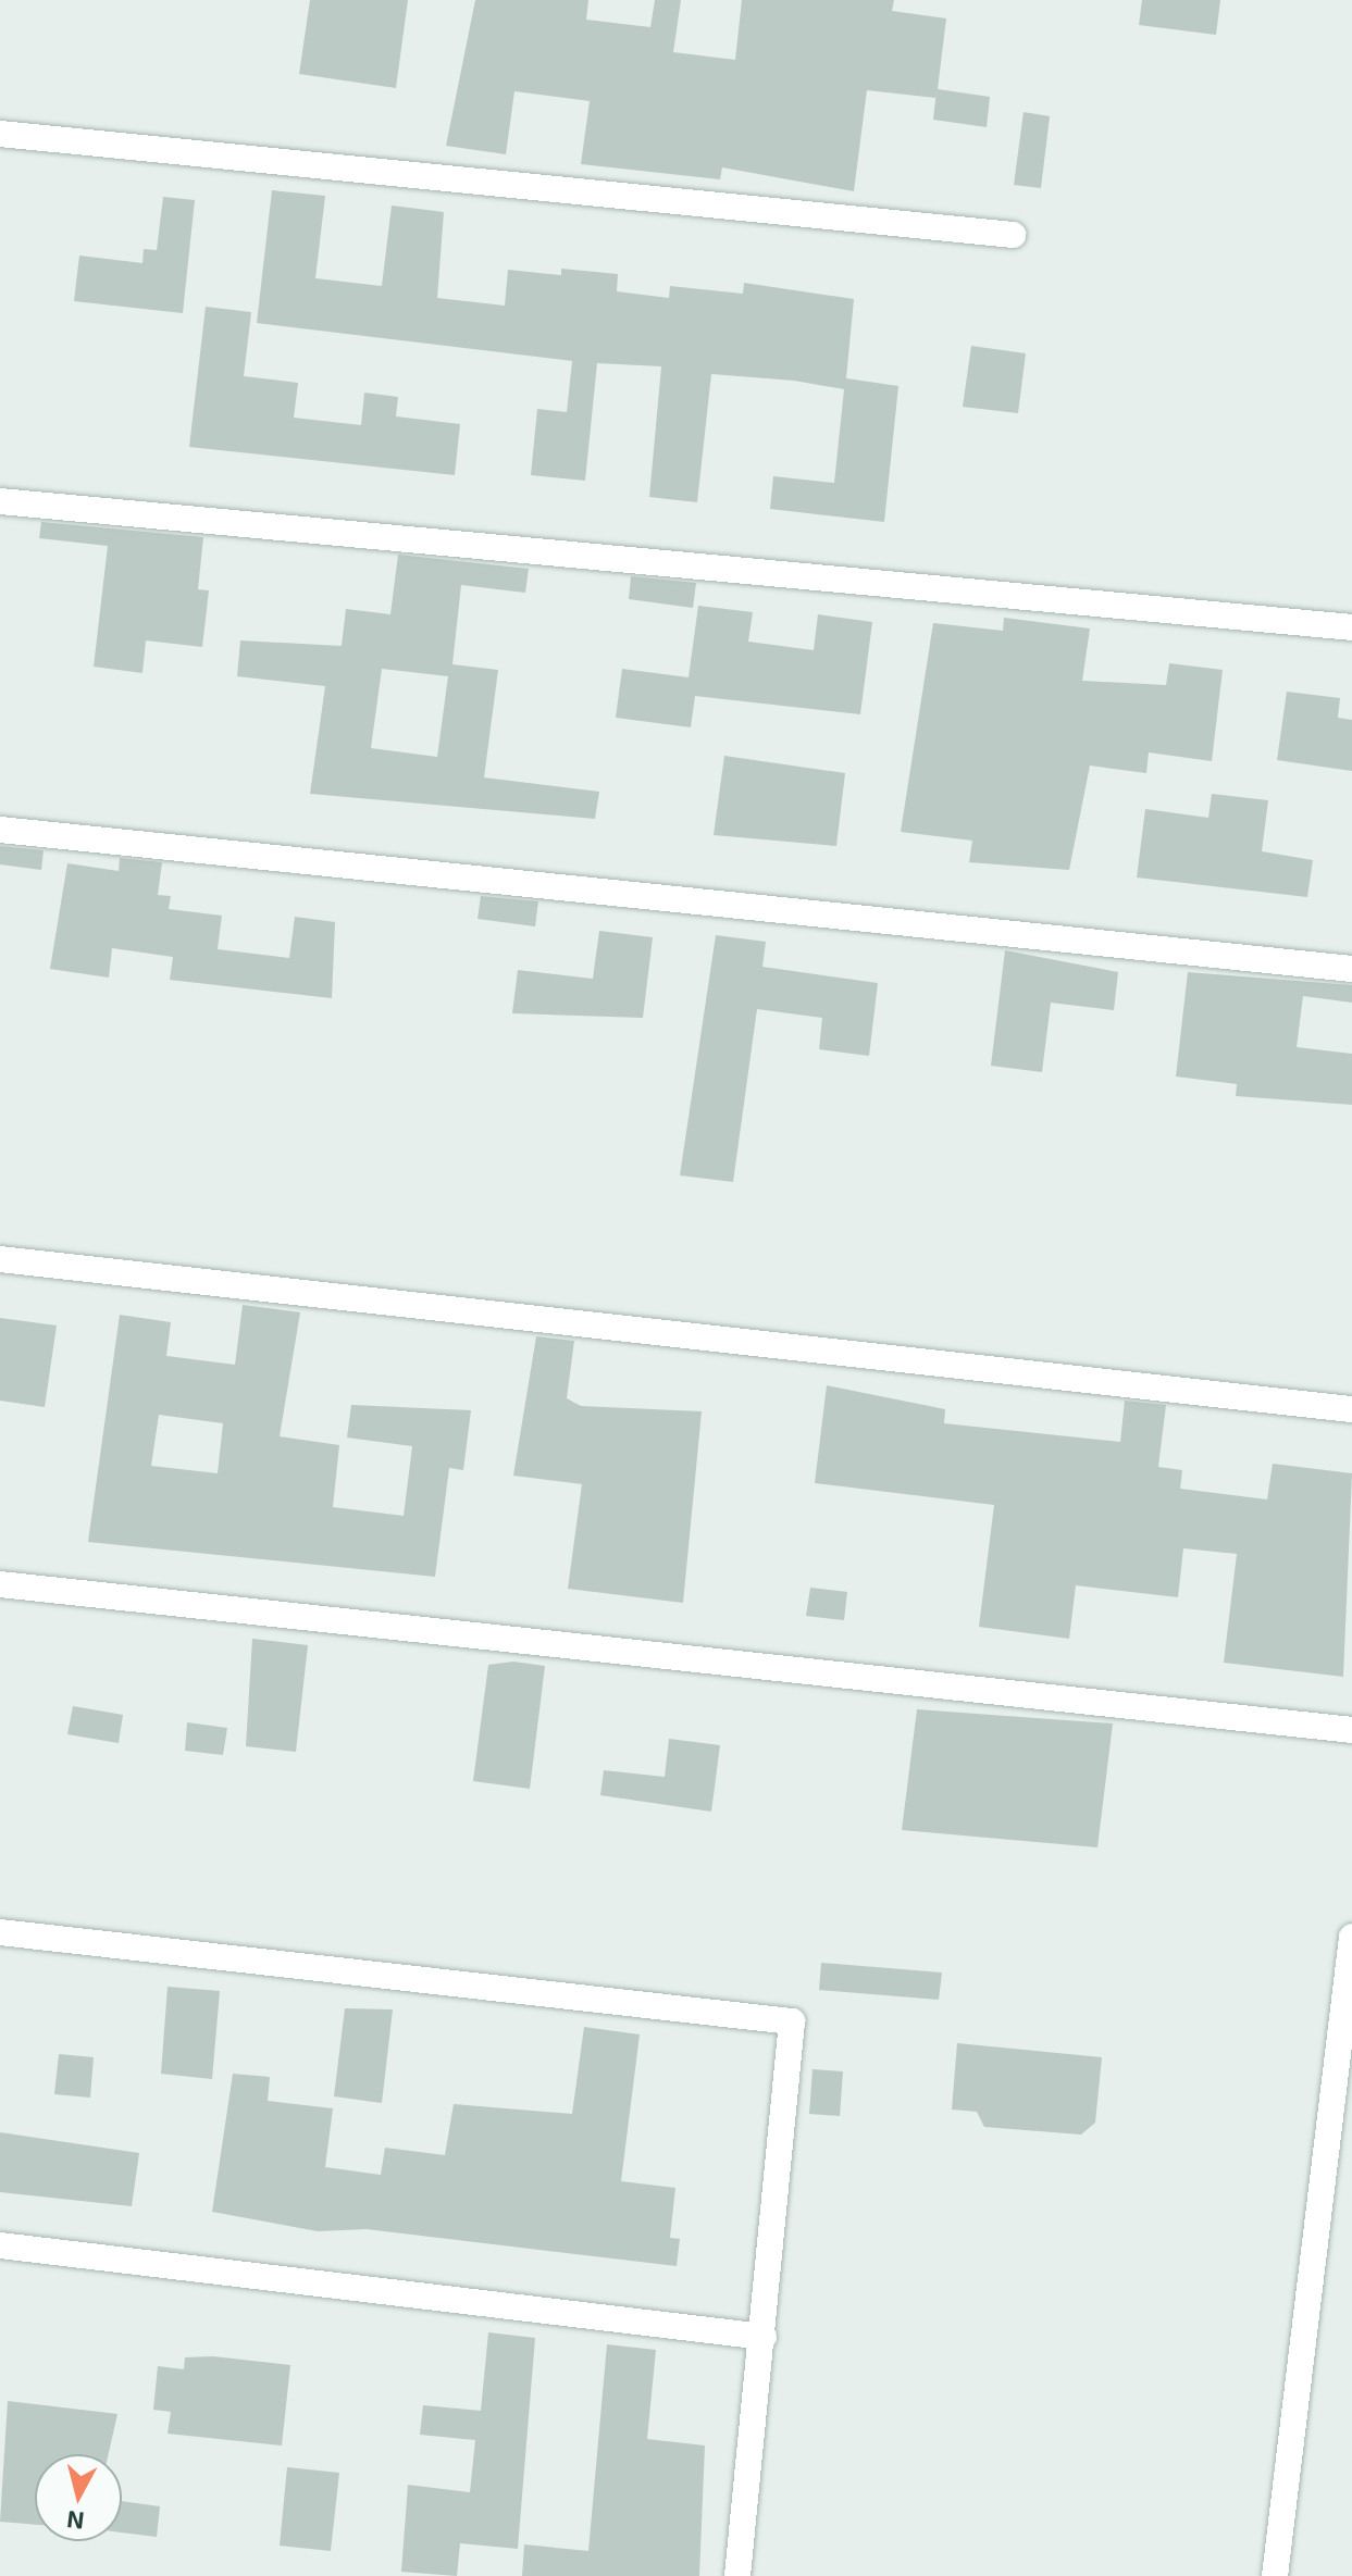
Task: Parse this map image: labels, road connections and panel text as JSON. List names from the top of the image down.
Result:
{
  "north": "bottom"
}
